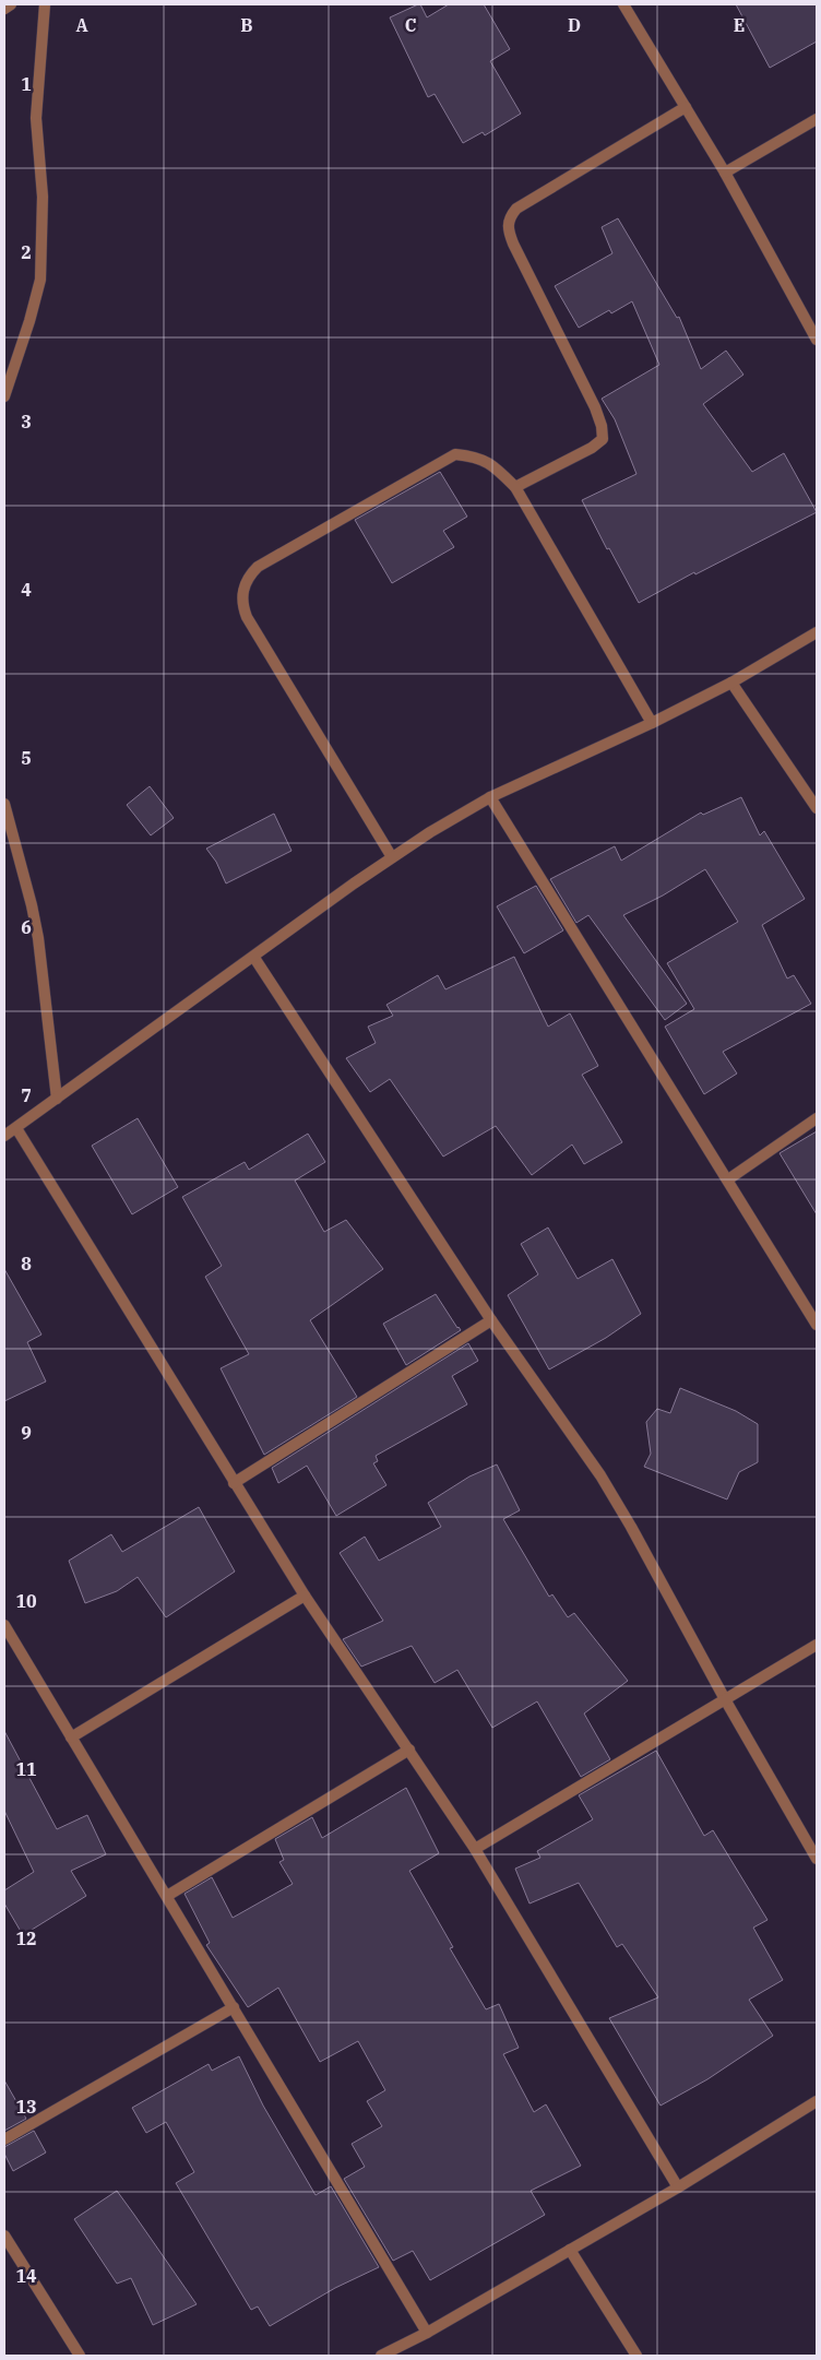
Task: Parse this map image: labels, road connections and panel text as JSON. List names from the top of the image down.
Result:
{
  "grid": {
    "columns": [
      "A",
      "B",
      "C",
      "D",
      "E"
    ],
    "rows": [
      "1",
      "2",
      "3",
      "4",
      "5",
      "6",
      "7",
      "8",
      "9",
      "10",
      "11",
      "12",
      "13",
      "14"
    ]
  }
}
